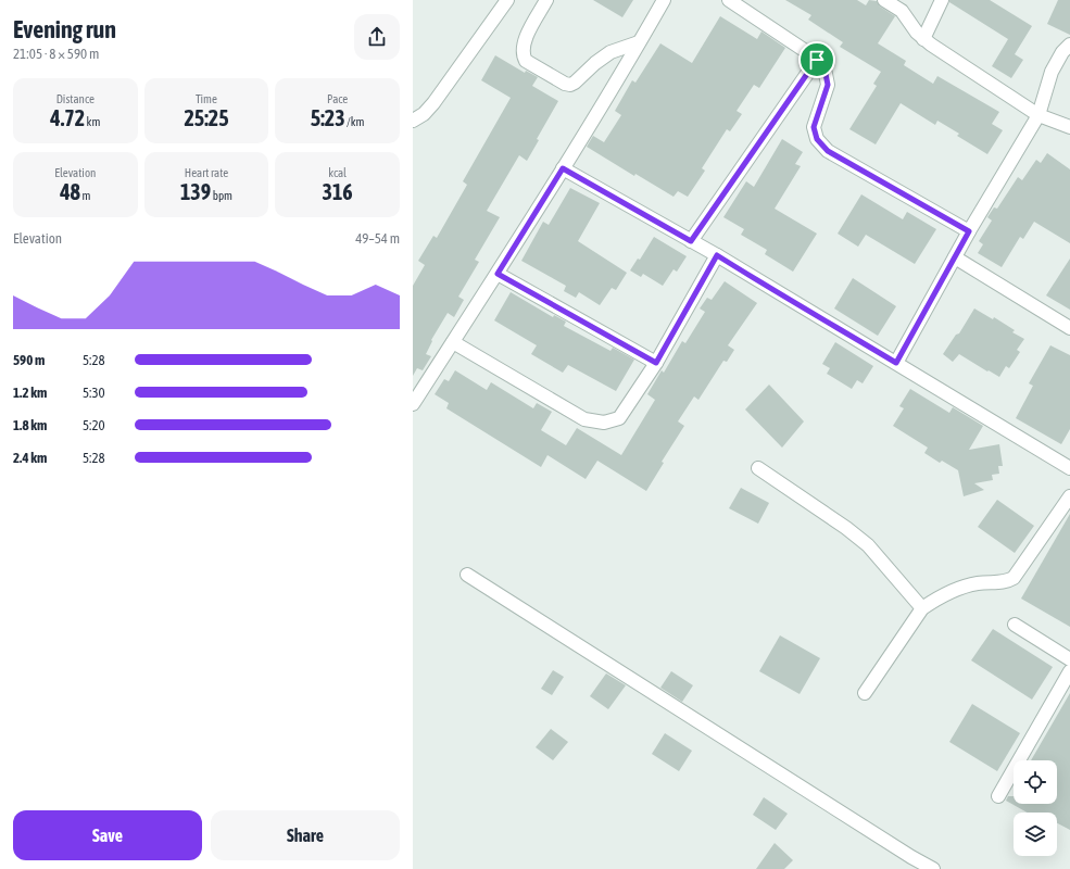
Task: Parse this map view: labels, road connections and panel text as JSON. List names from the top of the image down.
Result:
{
  "page": {
    "heading": ["Evening run", "21:05 · 8 × 590 m"],
    "stats": [
      ["Distance", "4.72 km"],
      ["Time", "25:25"],
      ["Pace", "5:23 /km"],
      ["Elevation", "48 m"],
      ["Heart rate", "139 bpm"],
      ["kcal", "316"]
    ],
    "chart": ["Elevation", "49–54 m"],
    "list": [
      {
        "name": "590 m",
        "note": "5:28"
      },
      {
        "name": "1.2 km",
        "note": "5:30"
      },
      {
        "name": "1.8 km",
        "note": "5:20"
      },
      {
        "name": "2.4 km",
        "note": "5:28"
      }
    ],
    "buttons": ["Save", "Share"]
  }
}
